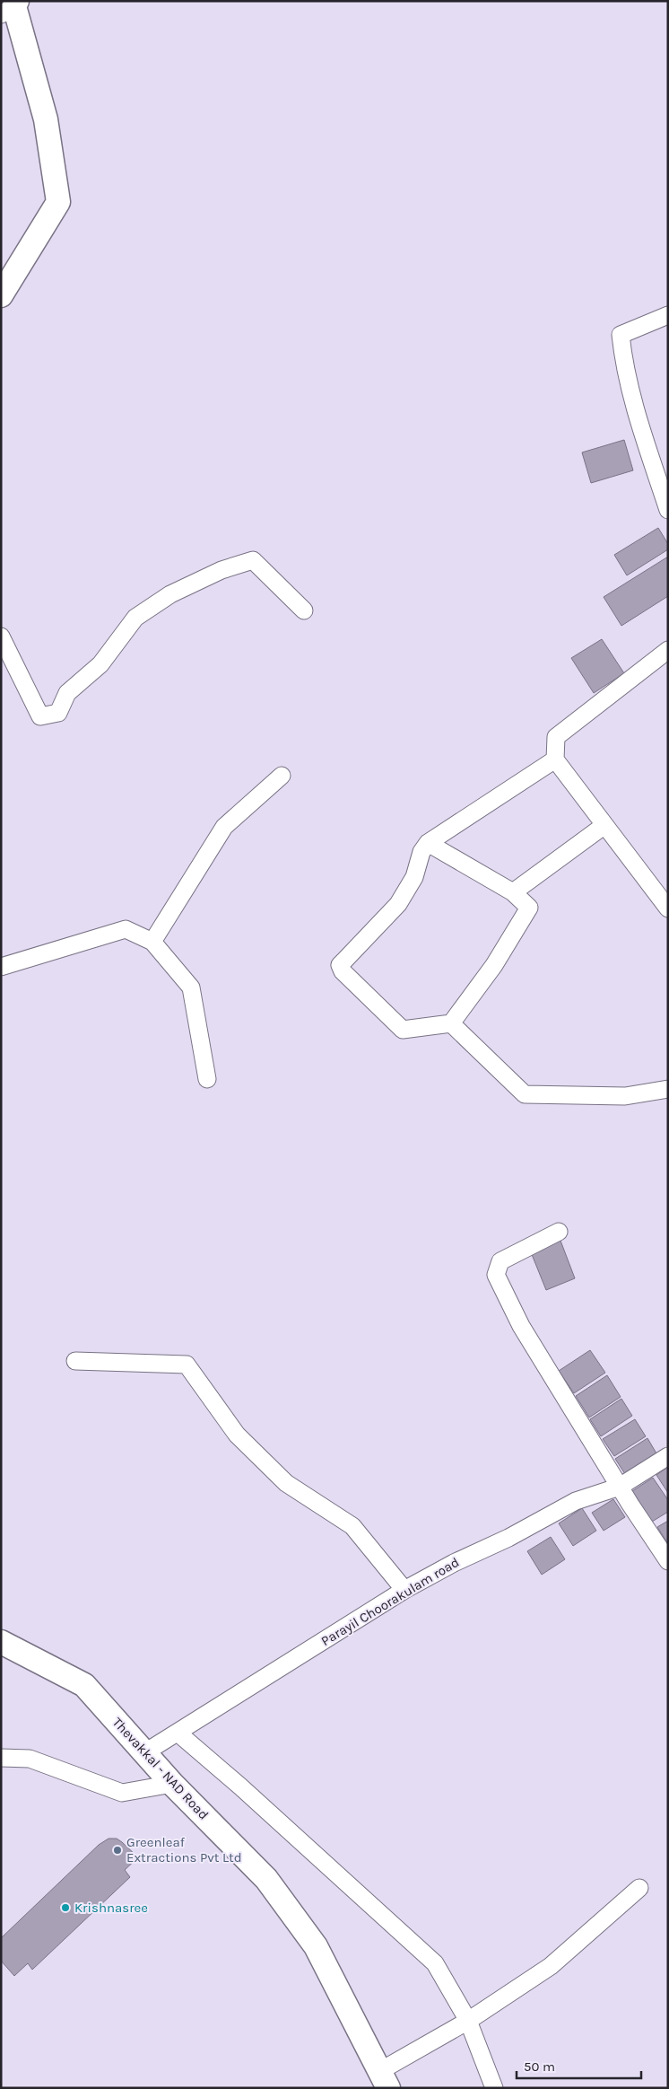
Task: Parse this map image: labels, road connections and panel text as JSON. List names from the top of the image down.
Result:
{
  "streets": {
    "main road": ["Thevakkal - NAD Road"],
    "street": ["Parayil Choorakulam road"]
  },
  "crossings": [
    ["Parayil Choorakulam road", "Thevakkal - NAD Road"]
  ],
  "places": ["Greenleaf Extractions Pvt Ltd", "Krishnasree"],
  "scale_bar": "50 m"
}
